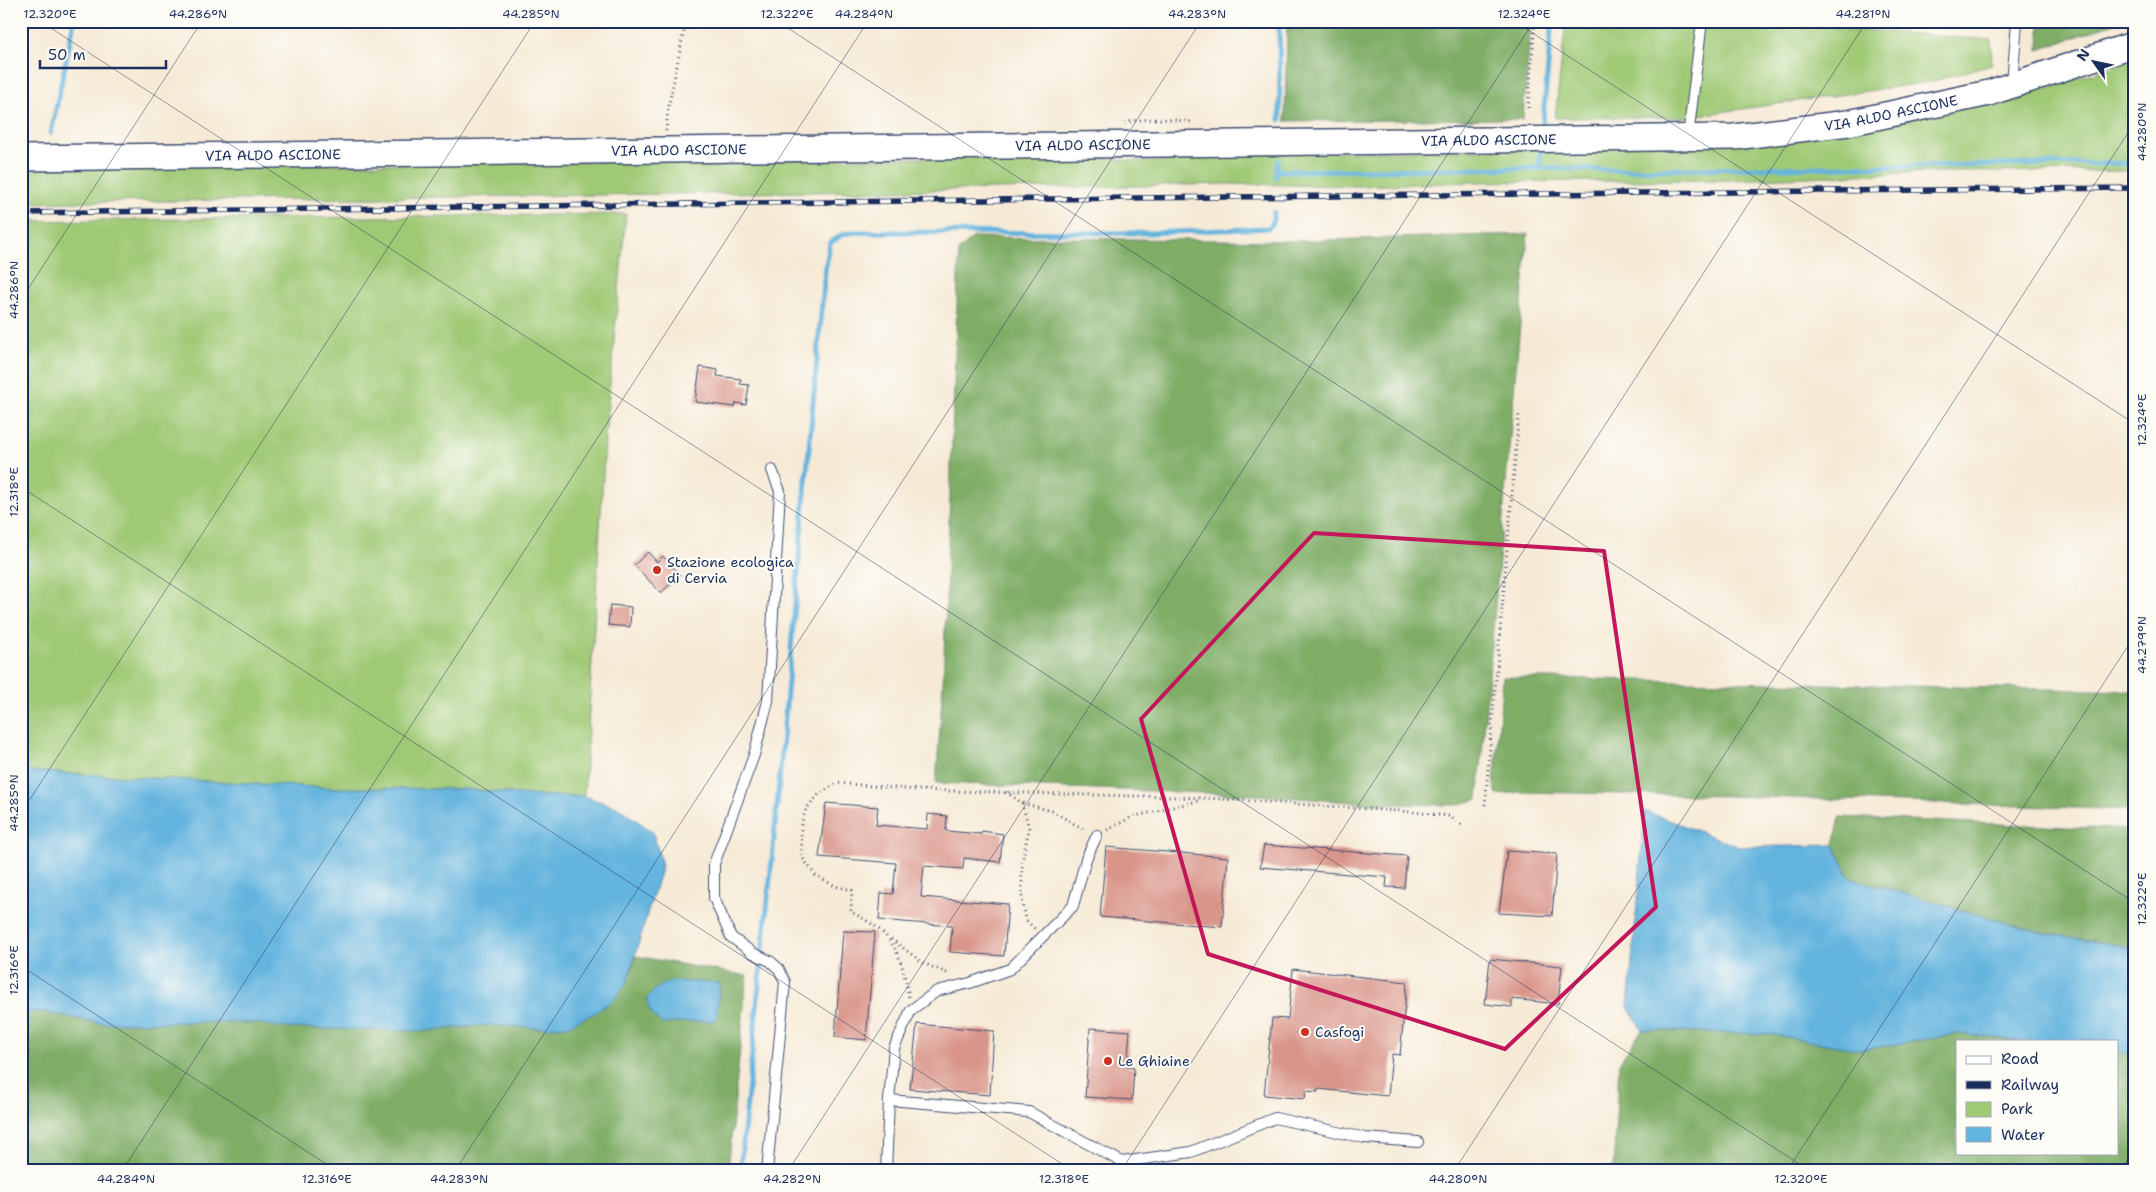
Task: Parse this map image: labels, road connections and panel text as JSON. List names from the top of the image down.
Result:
{
  "streets": {
    "street": ["VIA ALDO ASCIONE"]
  },
  "places": ["Stazione ecologica di Cervia", "Casfogi", "Le Ghiaine"],
  "legend": [
    "Road",
    "Railway",
    "Park",
    "Water"
  ],
  "scale_bar": "50 m",
  "north": "top left",
  "coordinates": [
    "12.320°E",
    "44.286°N",
    "44.285°N",
    "12.322°E",
    "44.284°N",
    "44.283°N",
    "12.324°E",
    "44.281°N",
    "44.280°N",
    "12.318°E",
    "44.279°N",
    "12.316°E",
    "44.282°N"
  ]
}
